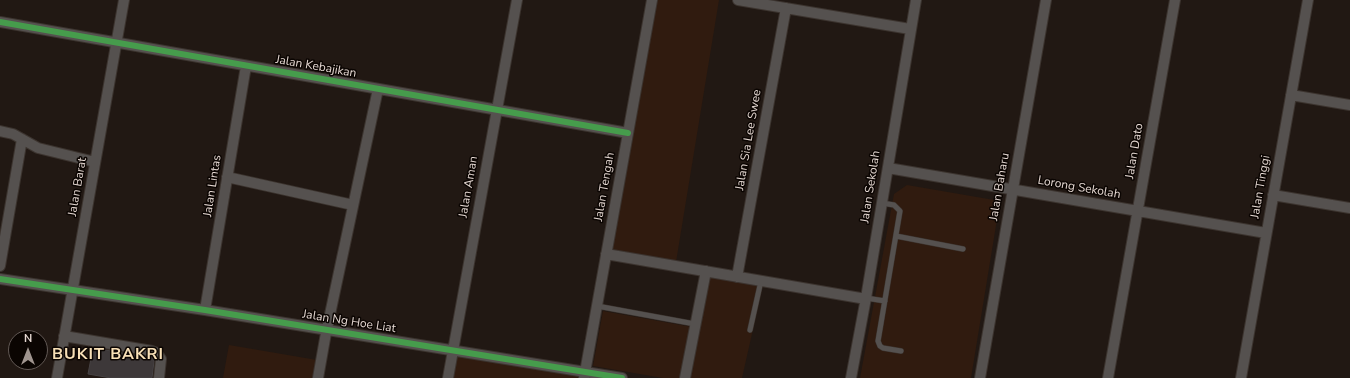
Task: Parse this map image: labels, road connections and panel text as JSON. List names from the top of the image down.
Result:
{
  "streets": {
    "street": [
      "Jalan Kebajikan",
      "Jalan Sia Lee Swee",
      "Jalan Dato",
      "Jalan Lintas",
      "Jalan Barat",
      "Jalan Aman",
      "Jalan Tengah",
      "Jalan Sekolah",
      "Jalan Baharu",
      "Jalan Tinggi",
      "Lorong Sekolah",
      "Jalan Ng Hoe Liat"
    ]
  },
  "crossings": [
    ["Jalan Kebajikan", "Jalan Lintas"],
    ["Jalan Kebajikan", "Jalan Barat"],
    ["Jalan Kebajikan", "Jalan Aman"],
    ["Jalan Kebajikan", "Jalan Tengah"],
    ["Jalan Dato", "Lorong Sekolah"],
    ["Jalan Lintas", "Jalan Ng Hoe Liat"],
    ["Jalan Barat", "Jalan Ng Hoe Liat"],
    ["Jalan Aman", "Jalan Ng Hoe Liat"],
    ["Jalan Tengah", "Jalan Ng Hoe Liat"],
    ["Jalan Sekolah", "Lorong Sekolah"],
    ["Jalan Baharu", "Lorong Sekolah"],
    ["Jalan Tinggi", "Lorong Sekolah"]
  ],
  "districts": ["BUKIT BAKRI"],
  "north": "top"
}
